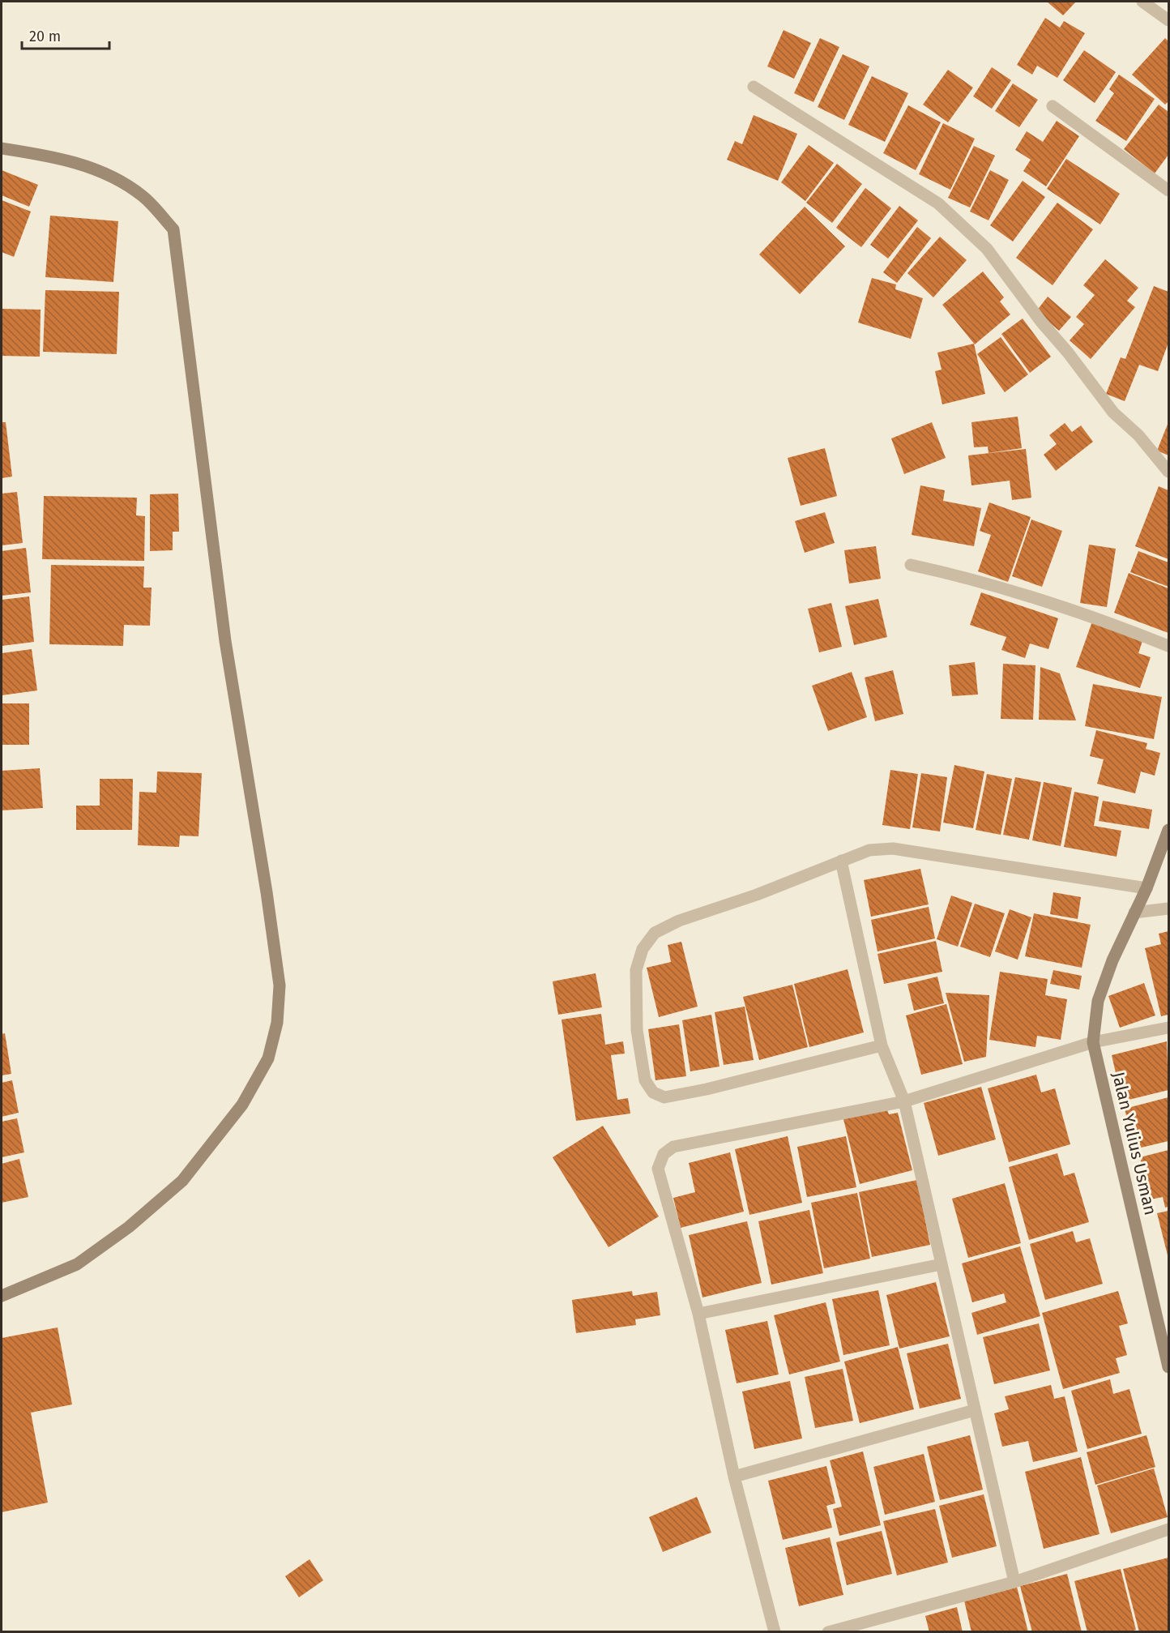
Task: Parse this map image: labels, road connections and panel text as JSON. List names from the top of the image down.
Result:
{
  "streets": {
    "street": ["Jalan Yulius Usman"]
  },
  "scale_bar": "20 m"
}
